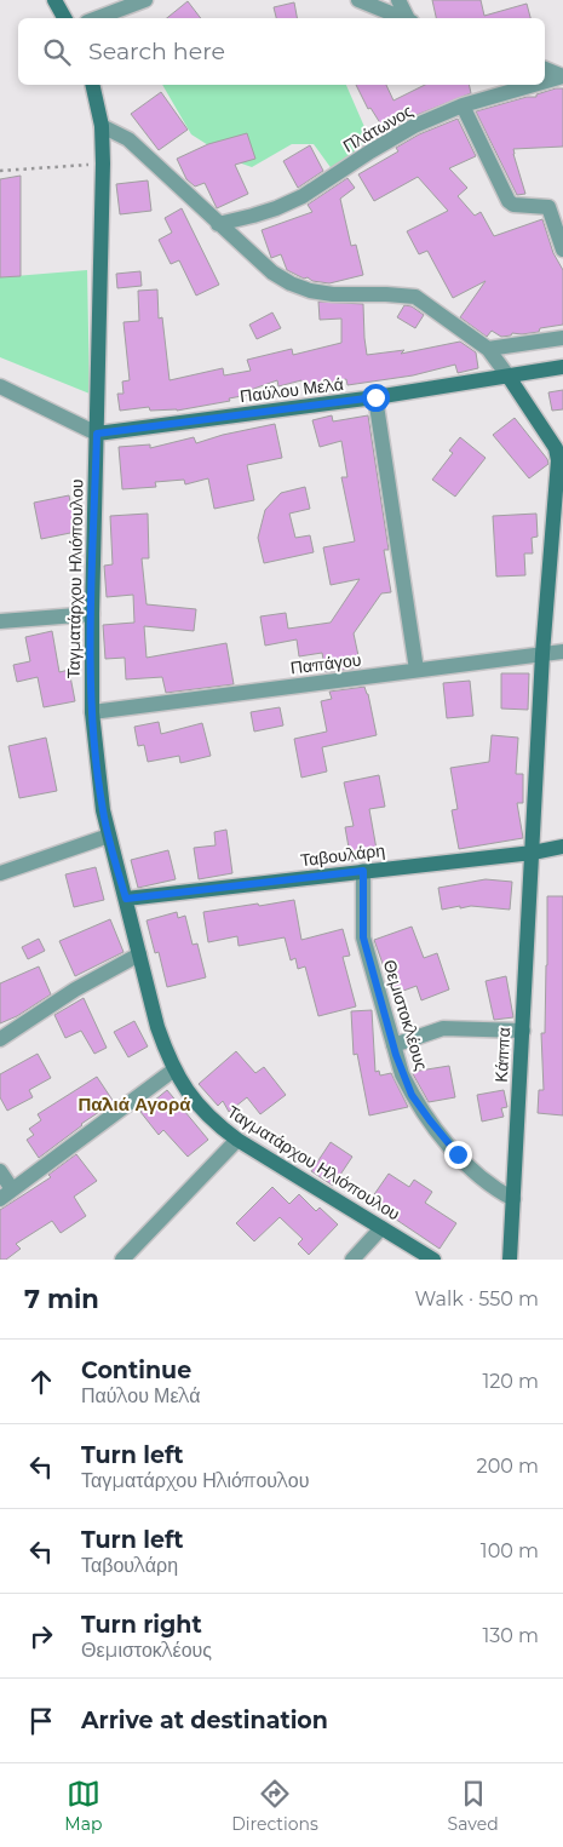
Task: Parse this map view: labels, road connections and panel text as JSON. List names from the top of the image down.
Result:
{
  "streets": {
    "street": [
      "Πλάτωνος",
      "Παύλου Μελά",
      "Ταγματάρχου Ηλιόπουλου",
      "Παπάγου",
      "Ταβουλάρη",
      "Θεμιστοκλέους",
      "Κάππα"
    ]
  },
  "crossings": [
    ["Παύλου Μελά", "Ταγματάρχου Ηλιόπουλου"],
    ["Παύλου Μελά", "Κάππα"],
    ["Ταγματάρχου Ηλιόπουλου", "Παπάγου"],
    ["Ταγματάρχου Ηλιόπουλου", "Ταβουλάρη"],
    ["Παπάγου", "Κάππα"],
    ["Ταβουλάρη", "Θεμιστοκλέους"],
    ["Ταβουλάρη", "Κάππα"],
    ["Θεμιστοκλέους", "Κάππα"]
  ],
  "districts": ["Παλιά Αγορά"],
  "page": {
    "search": "Search here",
    "heading": ["7 min", "Walk · 550 m"],
    "list": [
      ["Continue", "Παύλου Μελά", "120 m"],
      ["Turn left", "Ταγματάρχου Ηλιόπουλου", "200 m"],
      ["Turn left", "Ταβουλάρη", "100 m"],
      ["Turn right", "Θεμιστοκλέους", "130 m"],
      "Arrive at destination"
    ],
    "nav": ["Map", "Directions", "Saved"]
  }
}
